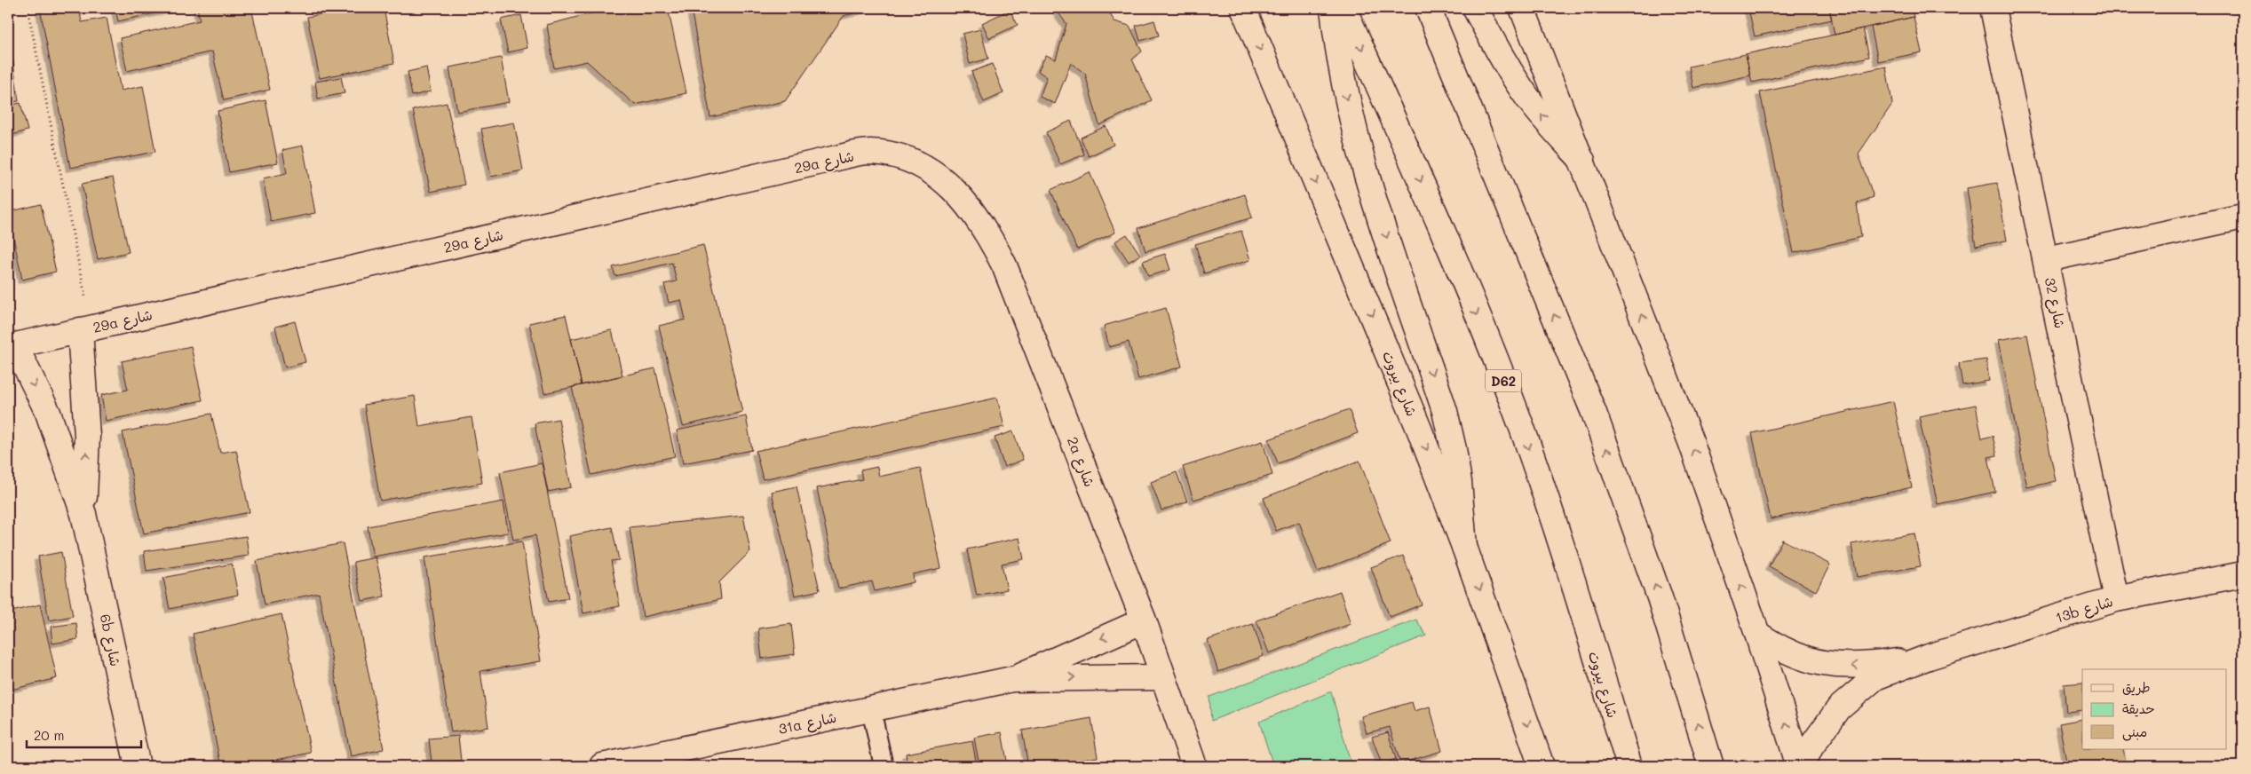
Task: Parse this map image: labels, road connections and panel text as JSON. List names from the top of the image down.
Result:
{
  "streets": {
    "street": [
      "29a شارع",
      "شارع 32",
      "D62",
      "شارع بيروت",
      "2a شارع",
      "13b شارع",
      "6b شارع",
      "31a شارع"
    ]
  },
  "crossings": [
    ["29a شارع", "2a شارع"],
    ["29a شارع", "6b شارع"],
    ["شارع 32", "13b شارع"],
    ["2a شارع", "31a شارع"]
  ],
  "legend": ["طريق", "حديقة", "مبنى"],
  "scale_bar": "20 m"
}
